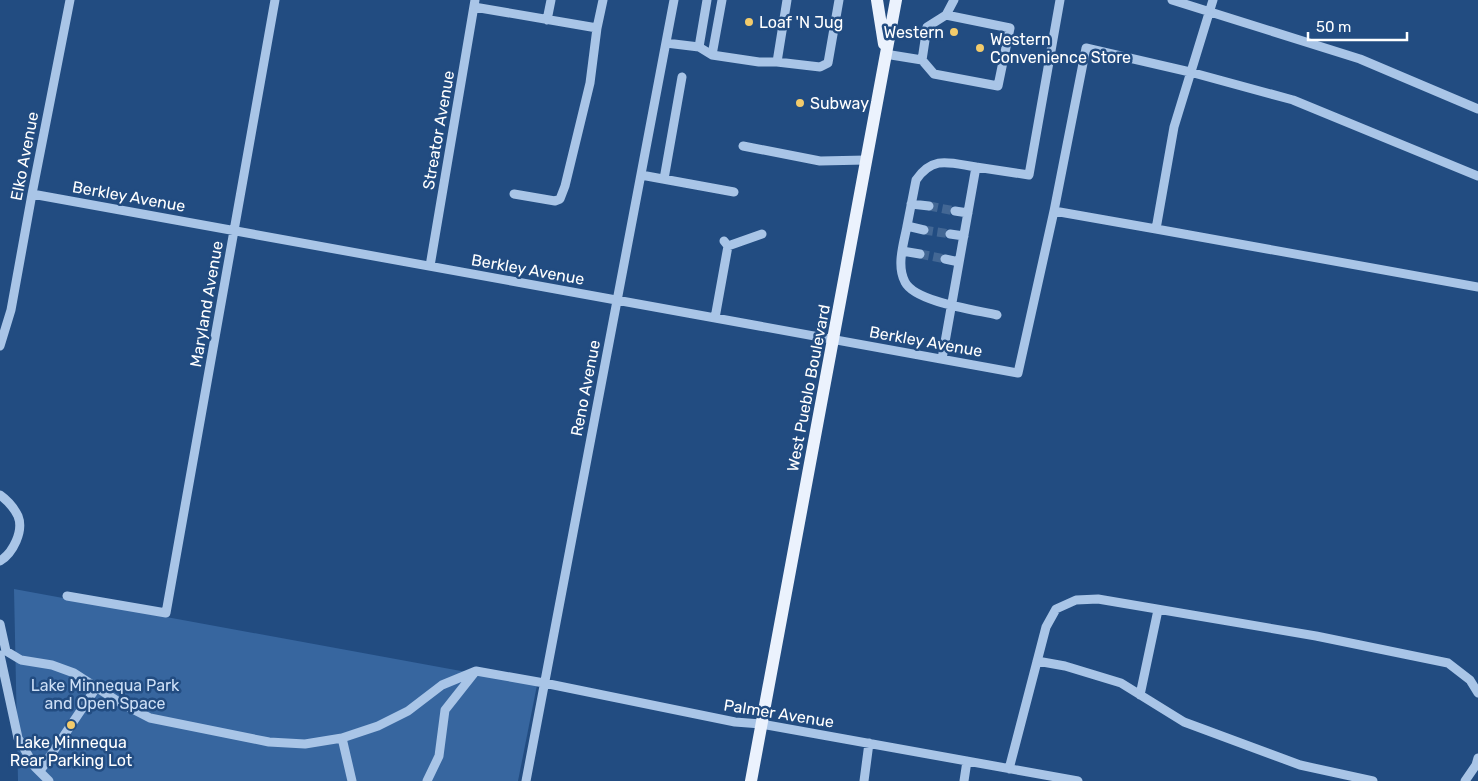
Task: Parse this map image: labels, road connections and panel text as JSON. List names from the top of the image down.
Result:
{
  "streets": {
    "main road": ["West Pueblo Boulevard"],
    "street": [
      "Streator Avenue",
      "Elko Avenue",
      "Berkley Avenue",
      "Maryland Avenue",
      "Reno Avenue",
      "Palmer Avenue"
    ]
  },
  "crossings": [
    ["Streator Avenue", "Berkley Avenue"],
    ["Elko Avenue", "Berkley Avenue"],
    ["Berkley Avenue", "Maryland Avenue"],
    ["Berkley Avenue", "Reno Avenue"],
    ["Berkley Avenue", "West Pueblo Boulevard"],
    ["Reno Avenue", "Palmer Avenue"],
    ["West Pueblo Boulevard", "Palmer Avenue"]
  ],
  "parks": ["Lake Minnequa Park and Open Space"],
  "places": [
    "Loaf 'N Jug",
    "Western",
    "Western Convenience Store",
    "Subway",
    "Lake Minnequa Rear Parking Lot"
  ],
  "scale_bar": "50 m"
}
